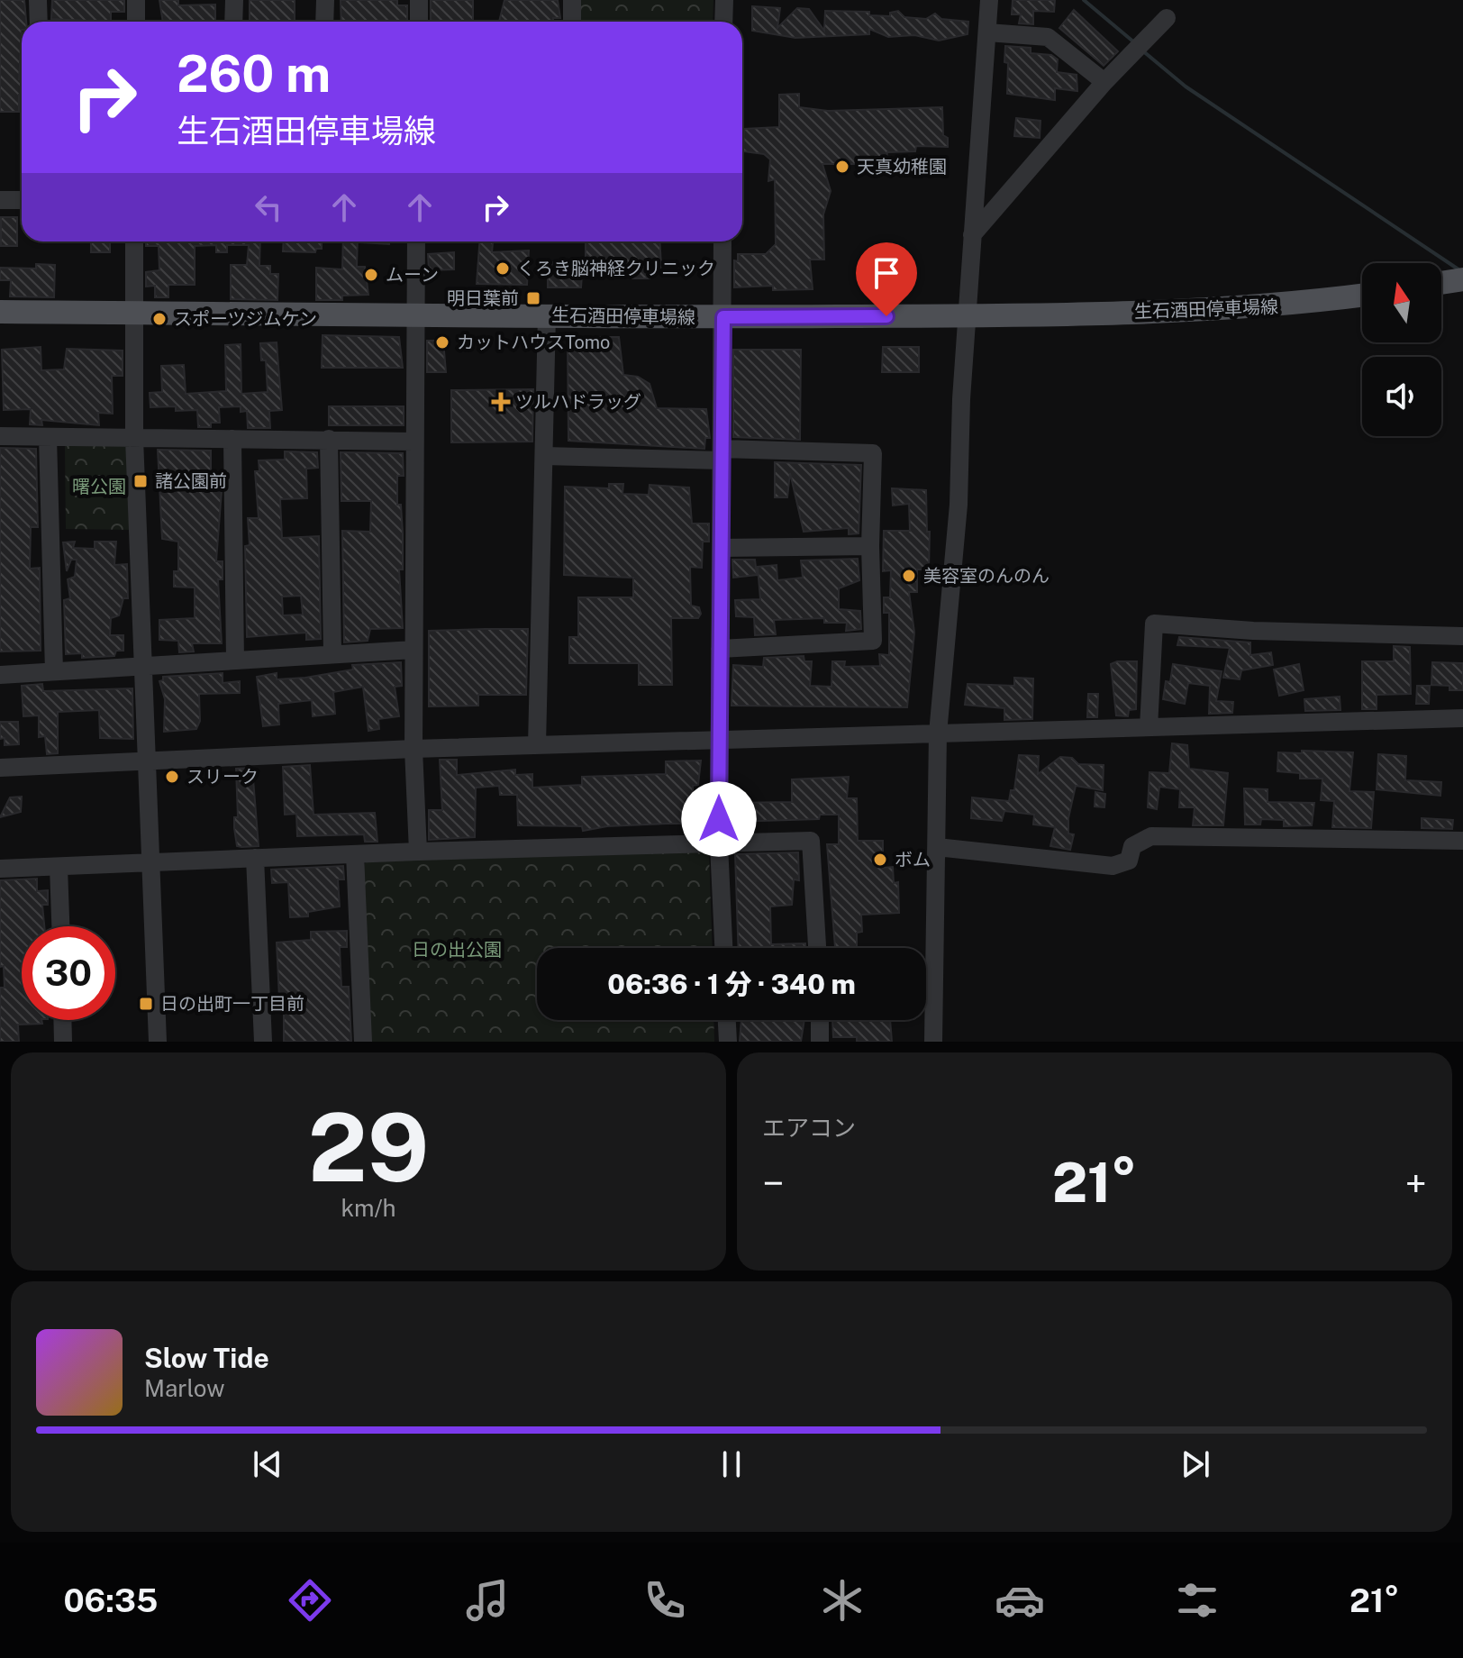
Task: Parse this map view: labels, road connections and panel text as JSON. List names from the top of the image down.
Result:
{
  "streets": {
    "main road": ["生石酒田停車場線"]
  },
  "parks": ["曙公園", "日の出公園"],
  "places": {
    "other": [
      "天真幼稚園",
      "くろき脳神経クリニック",
      "ムーン",
      "スポーツジムケン",
      "カットハウスTomo",
      "美容室のんのん",
      "スリーク",
      "ボム"
    ],
    "transit": ["明日葉前", "諸公園前", "日の出町一丁目前"],
    "health": ["ツルハドラッグ"]
  },
  "north": "top",
  "page": {
    "turn": ["260 m", "生石酒田停車場線"],
    "limit": "30",
    "trip": "06:36 · 1 分 · 340 m",
    "tile": [
      ["29", "km/h"],
      "エアコン"
    ],
    "heat": ["−", "21°", "+"],
    "song": ["Slow Tide", "Marlow"],
    "tabs": ["06:35", "21°"]
  }
}
